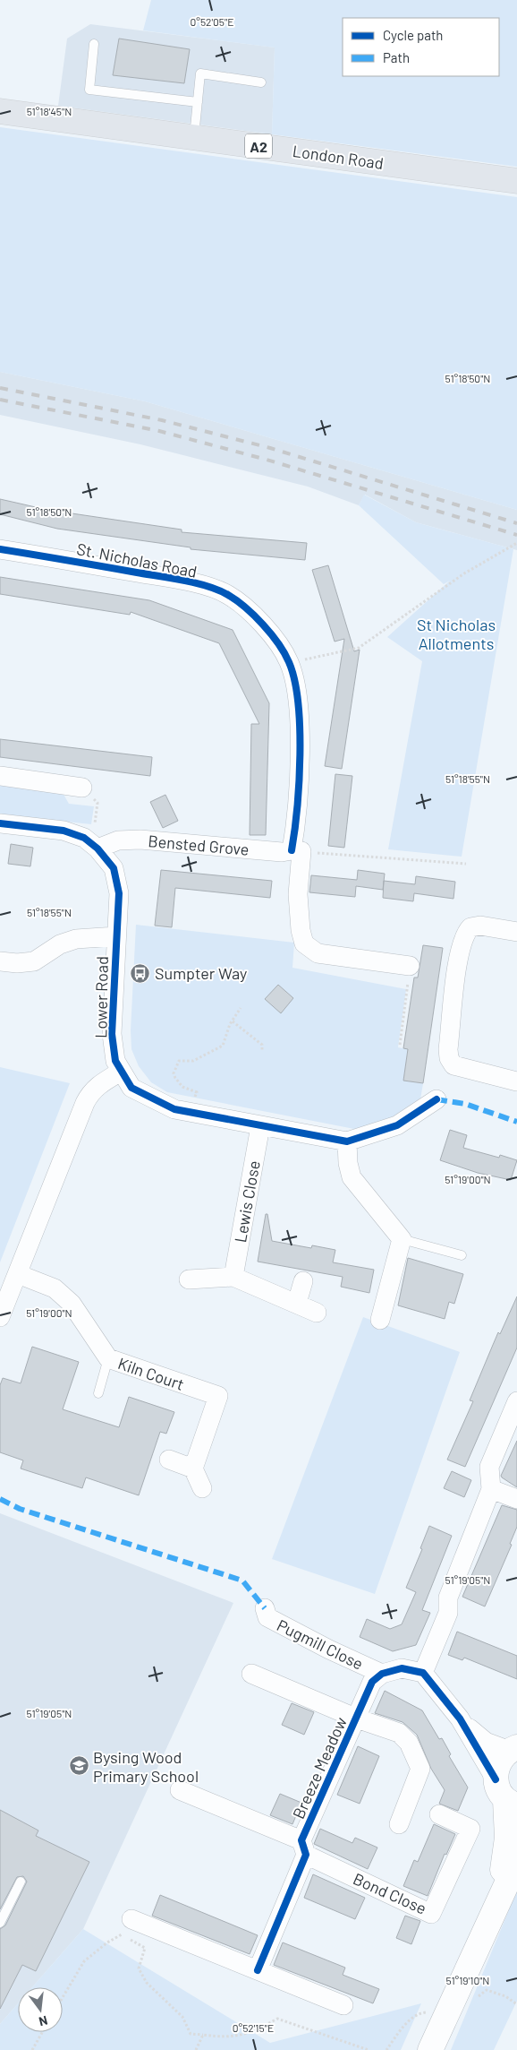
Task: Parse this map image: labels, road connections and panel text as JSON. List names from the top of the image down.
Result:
{
  "streets": {
    "main road": ["A2", "London Road"],
    "street": [
      "St. Nicholas Road",
      "Bensted Grove",
      "Lower Road",
      "Lewis Close",
      "Kiln Court",
      "Pugmill Close",
      "Breeze Meadow",
      "Bond Close"
    ]
  },
  "crossings": [
    ["St. Nicholas Road", "Bensted Grove"],
    ["Bensted Grove", "Lower Road"],
    ["Lower Road", "Lewis Close"],
    ["Pugmill Close", "Breeze Meadow"],
    ["Breeze Meadow", "Bond Close"]
  ],
  "parks": ["St Nicholas Allotments"],
  "places": {
    "bus stop": ["Sumpter Way"],
    "school or university": ["Bysing Wood Primary School"]
  },
  "legend": ["Cycle path", "Path"],
  "north": "bottom",
  "coordinates": [
    "0°52'05\"E",
    "51°18'45\"N",
    "51°18'50\"N",
    "51°18'55\"N",
    "51°19'00\"N",
    "51°19'05\"N",
    "51°19'10\"N",
    "0°52'15\"E"
  ]
}
